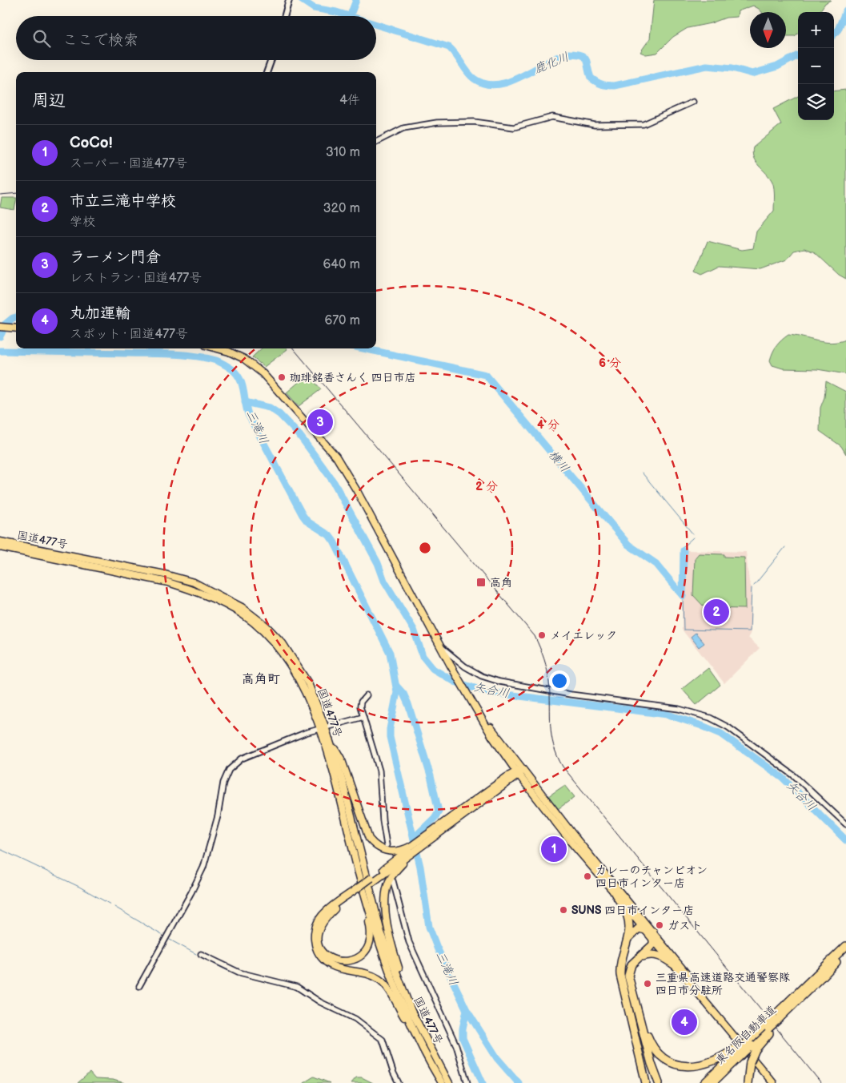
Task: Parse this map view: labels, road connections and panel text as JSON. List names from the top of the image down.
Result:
{
  "streets": {
    "highway": ["国道477号", "東名阪自動車道"]
  },
  "districts": ["高角町"],
  "water": [
    "鹿化川",
    "三滝川",
    "横川",
    "矢合川"
  ],
  "places": {
    "other": [
      "珈琲銘香さんく 四日市店",
      "メイエレック",
      "カレーのチャンピオン 四日市インター店",
      "SUNS 四日市インター店",
      "ガスト",
      "三重県高速道路交通警察隊 四日市分駐所"
    ],
    "transit": ["高角"]
  },
  "north": "bottom",
  "page": {
    "map_buttons": ["+", "−"],
    "search": "ここで検索",
    "heading": ["周辺", "4件"],
    "list": [
      {
        "mark": "1",
        "name": "CoCo!",
        "note": "スーパー · 国道477号",
        "value": "310 m"
      },
      {
        "mark": "2",
        "name": "市立三滝中学校",
        "note": "学校",
        "value": "320 m"
      },
      {
        "mark": "3",
        "name": "ラーメン門倉",
        "note": "レストラン · 国道477号",
        "value": "640 m"
      },
      {
        "mark": "4",
        "name": "丸加運輸",
        "note": "スポット · 国道477号",
        "value": "670 m"
      }
    ],
    "pins": [
      "3",
      "2",
      "1",
      "4"
    ]
  },
  "rings": ["6 分", "4 分", "2 分"]
}
